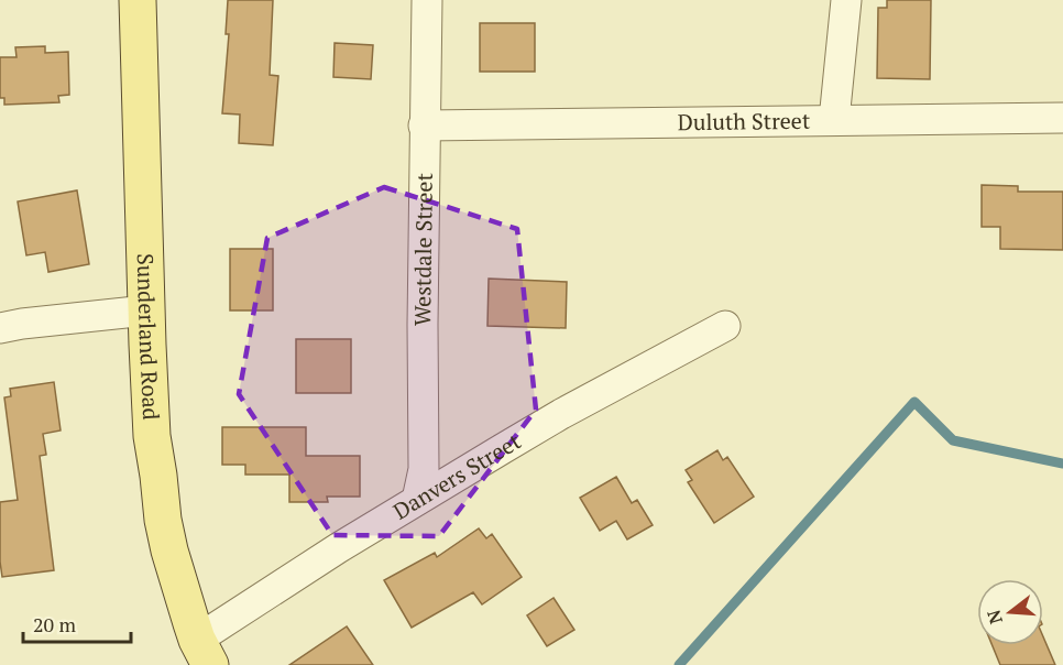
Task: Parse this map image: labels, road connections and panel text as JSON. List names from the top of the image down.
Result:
{
  "streets": {
    "main road": ["Sunderland Road"],
    "street": ["Duluth Street", "Westdale Street", "Danvers Street"]
  },
  "crossings": [
    ["Duluth Street", "Westdale Street"],
    ["Westdale Street", "Danvers Street"],
    ["Sunderland Road", "Danvers Street"]
  ],
  "scale_bar": "20 m",
  "north": "left"
}
